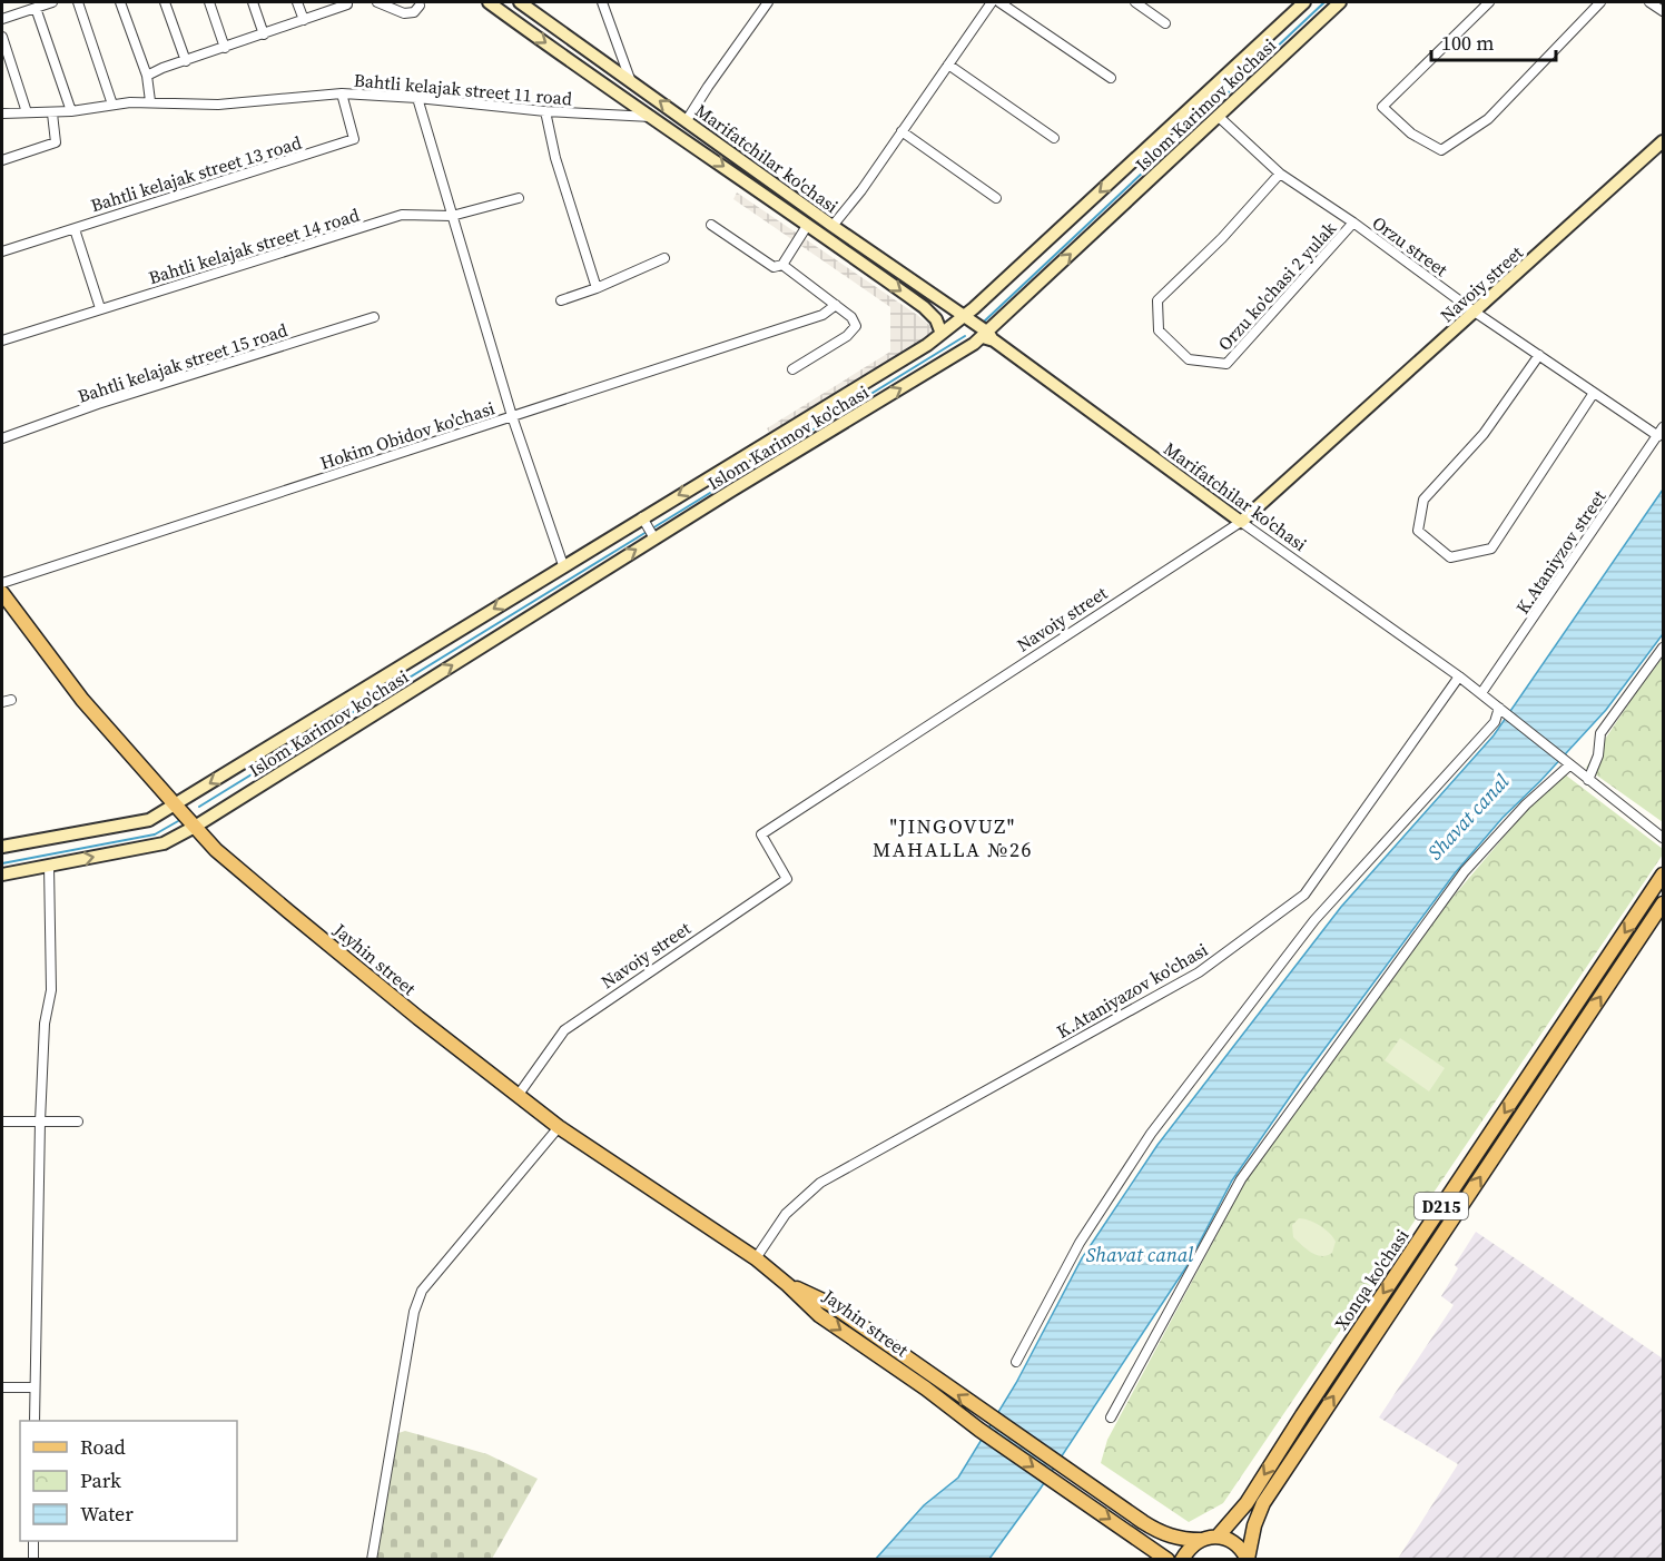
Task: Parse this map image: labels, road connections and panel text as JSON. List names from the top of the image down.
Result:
{
  "streets": {
    "main road": [
      "Islom Karimov ko'chasi",
      "Marifatchilar ko'chasi",
      "Navoiy street",
      "Jayhin street",
      "D215",
      "Xonqa ko'chasi"
    ],
    "street": [
      "Bahtli kelajak street 11 road",
      "Bahtli kelajak street 13 road",
      "Bahtli kelajak street 14 road",
      "Orzu street",
      "Orzu ko'chasi 2 yulak",
      "Bahtli kelajak street 15 road",
      "Hokim Obidov ko'chasi",
      "K.Ataniyzov street",
      "K.Ataniyazov ko'chasi"
    ]
  },
  "crossings": [
    ["Bahtli kelajak street 11 road", "Marifatchilar ko'chasi"],
    ["Bahtli kelajak street 11 road", "Bahtli kelajak street 13 road"],
    ["Islom Karimov ko'chasi", "Marifatchilar ko'chasi"],
    ["Islom Karimov ko'chasi", "Orzu street"],
    ["Islom Karimov ko'chasi", "Jayhin street"],
    ["Marifatchilar ko'chasi", "Navoiy street"],
    ["Marifatchilar ko'chasi", "K.Ataniyzov street"],
    ["Marifatchilar ko'chasi", "K.Ataniyazov ko'chasi"],
    ["Orzu street", "Navoiy street"],
    ["Orzu street", "Orzu ko'chasi 2 yulak"],
    ["Orzu street", "K.Ataniyzov street"],
    ["Navoiy street", "Jayhin street"],
    ["Jayhin street", "K.Ataniyazov ko'chasi"],
    ["D215", "Xonqa ko'chasi"]
  ],
  "districts": ["\"JINGOVUZ\" MAHALLA №26"],
  "water": ["Shavat canal"],
  "legend": ["Road", "Park", "Water"],
  "scale_bar": "100 m"
}
